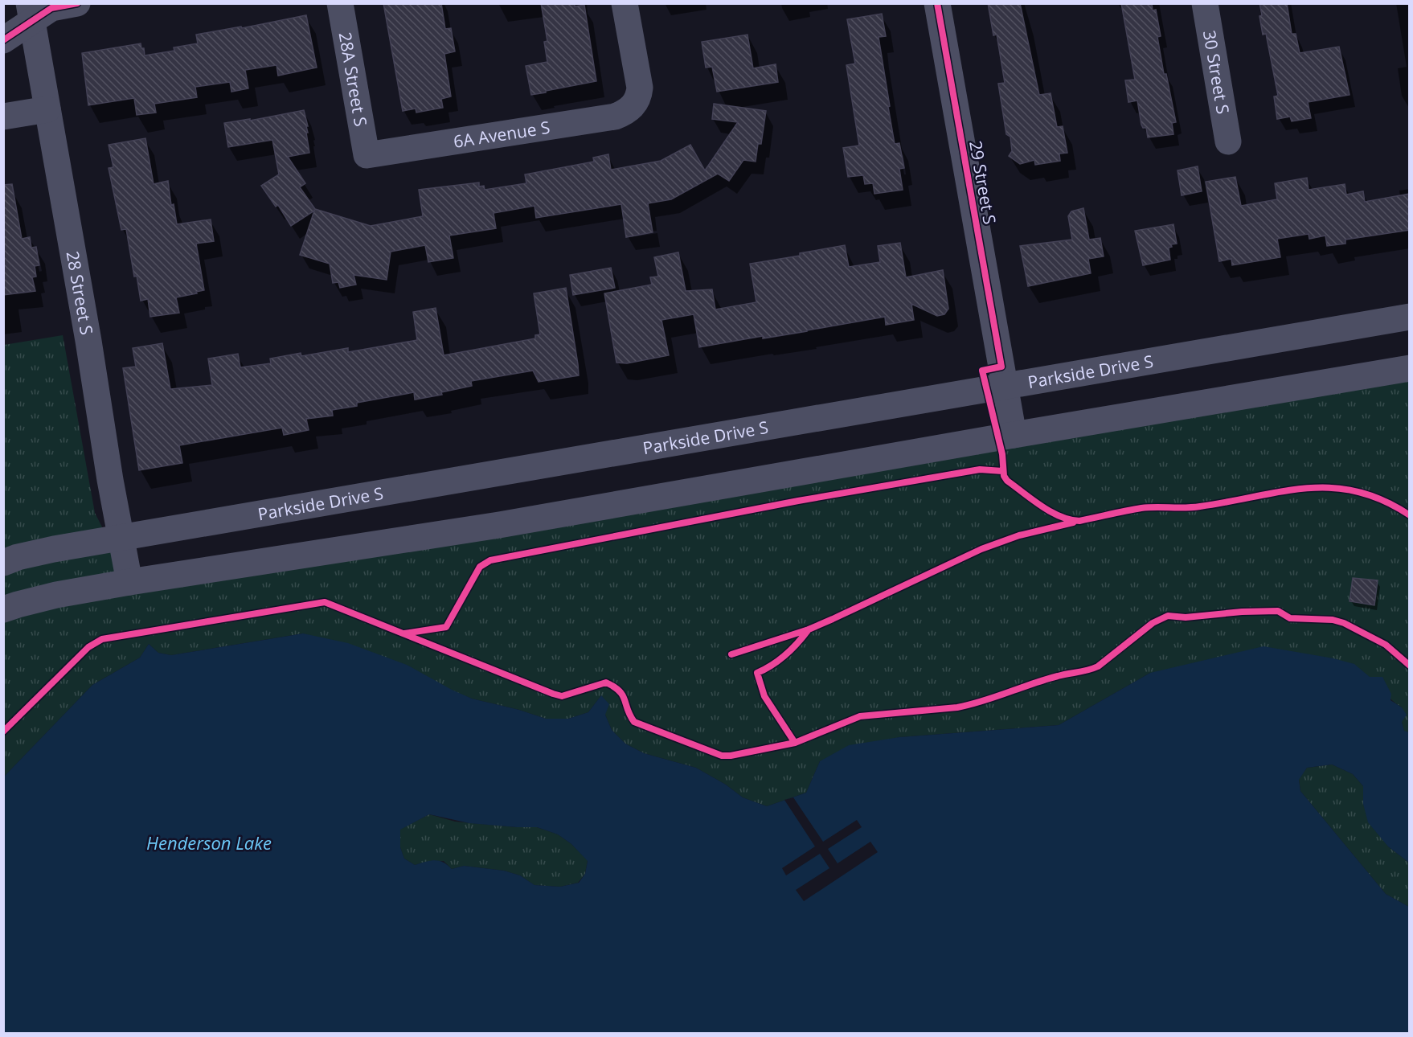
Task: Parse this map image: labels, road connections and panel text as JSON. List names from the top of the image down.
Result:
{
  "streets": {
    "street": [
      "30 Street S",
      "28A Street S",
      "6A Avenue S",
      "29 Street S",
      "28 Street S",
      "Parkside Drive S"
    ]
  },
  "crossings": [
    ["28A Street S", "6A Avenue S"],
    ["29 Street S", "Parkside Drive S"],
    ["28 Street S", "Parkside Drive S"]
  ],
  "water": ["Henderson Lake"]
}
